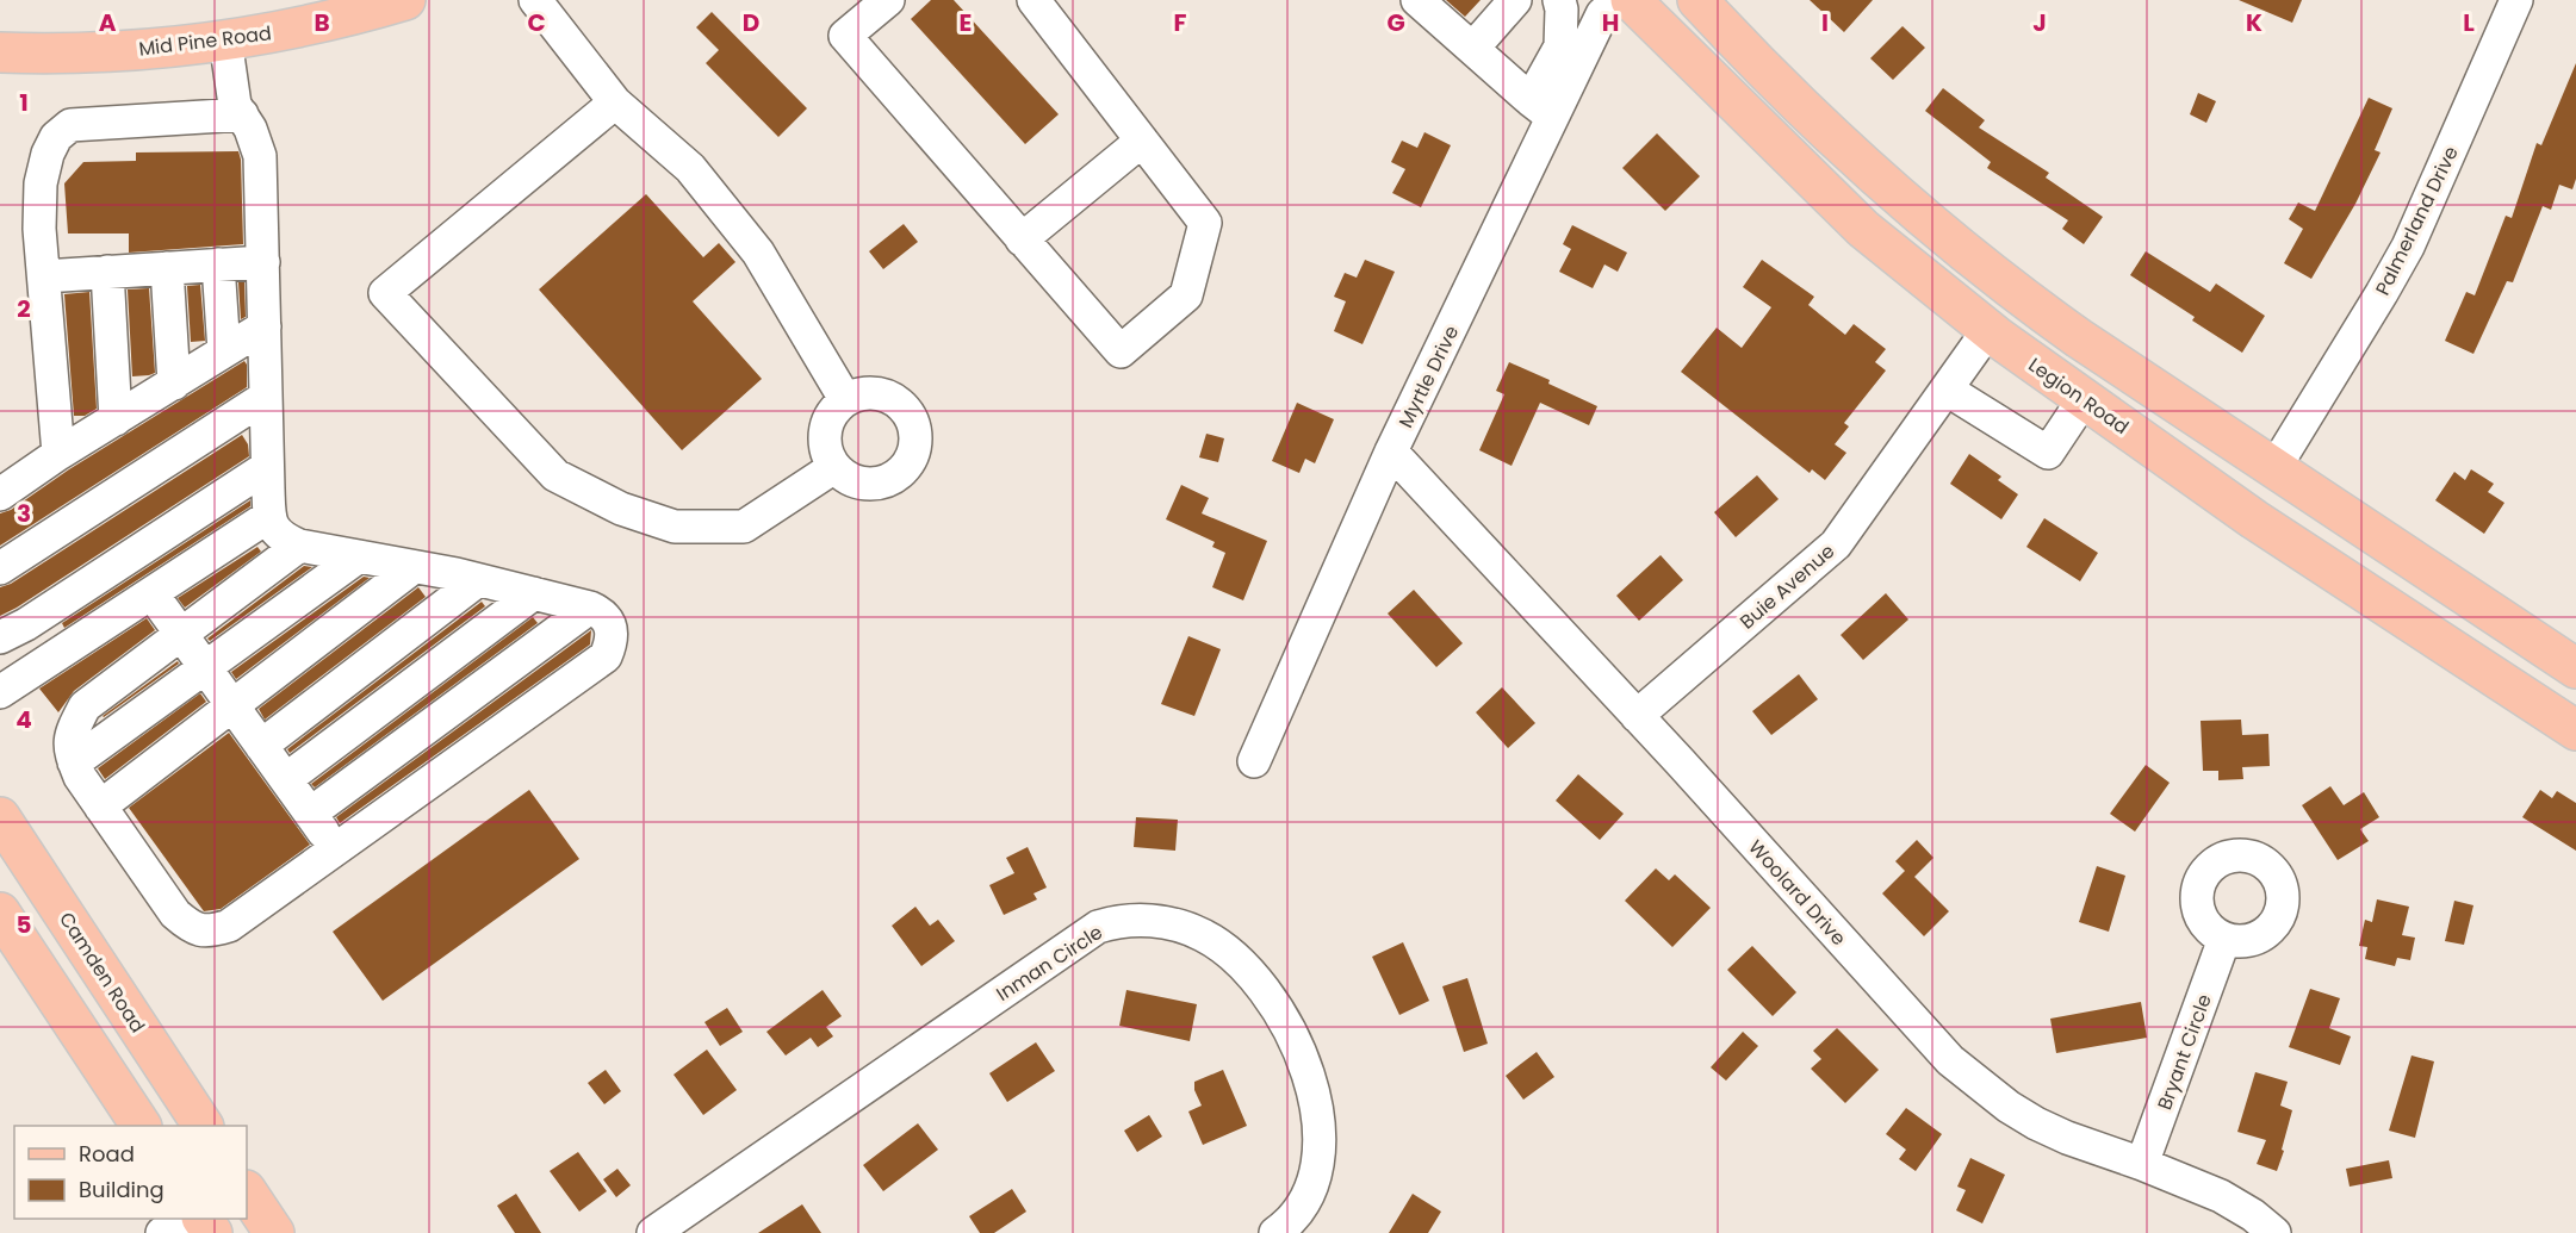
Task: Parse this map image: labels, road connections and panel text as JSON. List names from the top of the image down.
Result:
{
  "streets": {
    "main road": ["Mid Pine Road", "Legion Road", "Camden Road"],
    "street": [
      "Palmerland Drive",
      "Myrtle Drive",
      "Buie Avenue",
      "Woolard Drive",
      "Inman Circle",
      "Bryant Circle"
    ]
  },
  "crossings": [
    ["Myrtle Drive", "Woolard Drive"],
    ["Legion Road", "Buie Avenue"],
    ["Buie Avenue", "Woolard Drive"],
    ["Woolard Drive", "Bryant Circle"]
  ],
  "legend": ["Road", "Building"],
  "grid": {
    "columns": [
      "A",
      "B",
      "C",
      "D",
      "E",
      "F",
      "G",
      "H",
      "I",
      "J",
      "K",
      "L"
    ],
    "rows": [
      "1",
      "2",
      "3",
      "4",
      "5"
    ]
  }
}
